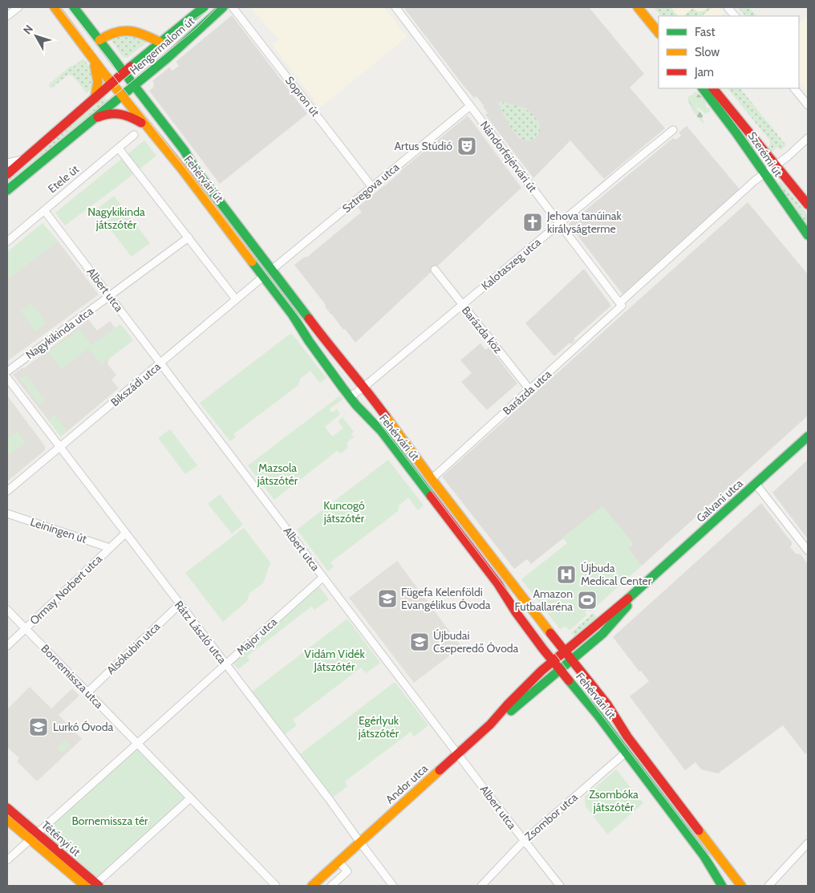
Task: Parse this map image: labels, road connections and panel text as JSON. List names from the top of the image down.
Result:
{
  "streets": {
    "street": [
      "Hengermalom út",
      "Sopron út",
      "Szerémi út",
      "Nándorfejérvári út",
      "Etele út",
      "Fehérvári út",
      "Sztregova utca",
      "Kalotaszeg utca",
      "Albert utca",
      "Barázda köz",
      "Nagykikinda utca",
      "Bikszádi utca",
      "Barázda utca",
      "Galvani utca",
      "Leiningen út",
      "Ormay Norbert utca",
      "Rátz László utca",
      "Major utca",
      "Alsókubin utca",
      "Bornemissza utca",
      "Andor utca",
      "Zsombor utca",
      "Tétényi út"
    ]
  },
  "crossings": [
    ["Hengermalom út", "Fehérvári út"],
    ["Sopron út", "Sztregova utca"],
    ["Szerémi út", "Barázda utca"],
    ["Nándorfejérvári út", "Sztregova utca"],
    ["Nándorfejérvári út", "Kalotaszeg utca"],
    ["Nándorfejérvári út", "Barázda utca"],
    ["Etele út", "Albert utca"],
    ["Fehérvári út", "Sztregova utca"],
    ["Fehérvári út", "Kalotaszeg utca"],
    ["Fehérvári út", "Bikszádi utca"],
    ["Fehérvári út", "Barázda utca"],
    ["Fehérvári út", "Galvani utca"],
    ["Fehérvári út", "Andor utca"],
    ["Fehérvári út", "Zsombor utca"],
    ["Kalotaszeg utca", "Barázda köz"],
    ["Albert utca", "Nagykikinda utca"],
    ["Albert utca", "Bikszádi utca"],
    ["Albert utca", "Major utca"],
    ["Albert utca", "Andor utca"],
    ["Albert utca", "Zsombor utca"],
    ["Barázda köz", "Barázda utca"],
    ["Bikszádi utca", "Rátz László utca"],
    ["Galvani utca", "Andor utca"],
    ["Leiningen út", "Ormay Norbert utca"],
    ["Ormay Norbert utca", "Rátz László utca"],
    ["Ormay Norbert utca", "Bornemissza utca"],
    ["Rátz László utca", "Major utca"],
    ["Rátz László utca", "Alsókubin utca"],
    ["Rátz László utca", "Andor utca"],
    ["Major utca", "Bornemissza utca"],
    ["Alsókubin utca", "Bornemissza utca"]
  ],
  "parks": [
    "Nagykikinda játszótér",
    "Mazsola játszótér",
    "Kuncogó játszótér",
    "Vidám Vidék Játszótér",
    "Egérlyuk játszótér",
    "Zsombóka játszótér",
    "Bornemissza tér"
  ],
  "places": {
    "theatre": ["Artus Stúdió"],
    "church": ["Jehova tanúinak királyságterme"],
    "hospital": ["Újbuda Medical Center"],
    "school or university": ["Fügefa Kelenföldi Evangélikus Óvoda", "Újbudai Cseperedő Óvoda", "Lurkó Óvoda"],
    "sports": ["Amazon Futballaréna"]
  },
  "legend": ["Fast", "Slow", "Jam"],
  "north": "top left"
}
